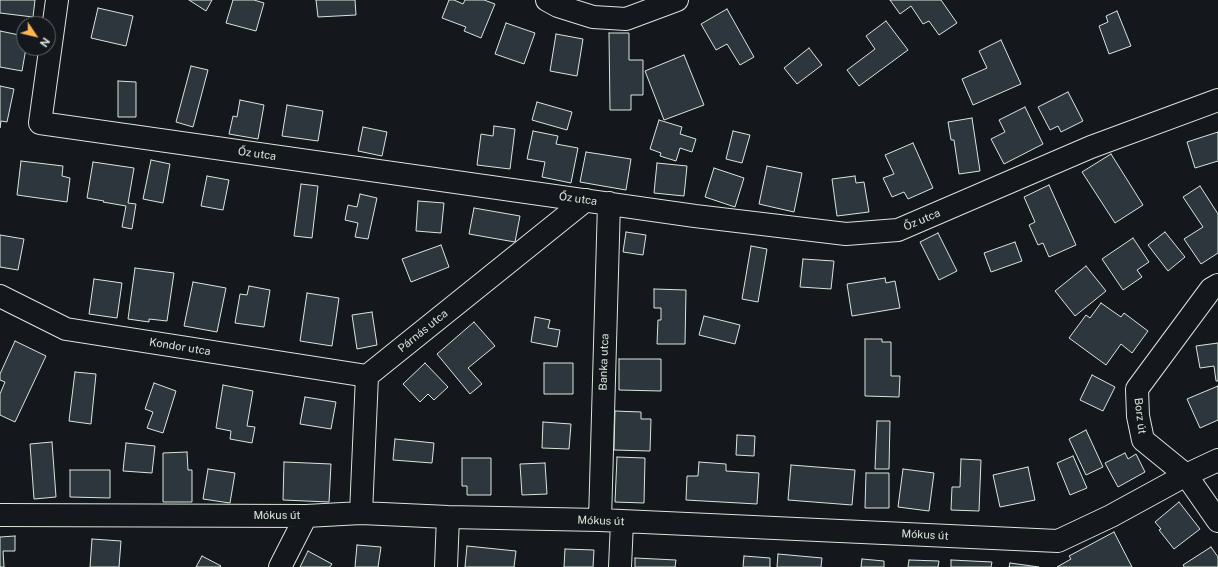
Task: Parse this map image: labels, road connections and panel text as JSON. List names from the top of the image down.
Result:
{
  "streets": {
    "street": [
      "Őz utca",
      "Párnás utca",
      "Kondor utca",
      "Banka utca",
      "Borz út",
      "Mókus út"
    ]
  },
  "crossings": [
    ["Őz utca", "Párnás utca"],
    ["Őz utca", "Banka utca"],
    ["Párnás utca", "Kondor utca"],
    ["Banka utca", "Mókus út"],
    ["Borz út", "Mókus út"]
  ],
  "north": "bottom right"
}
